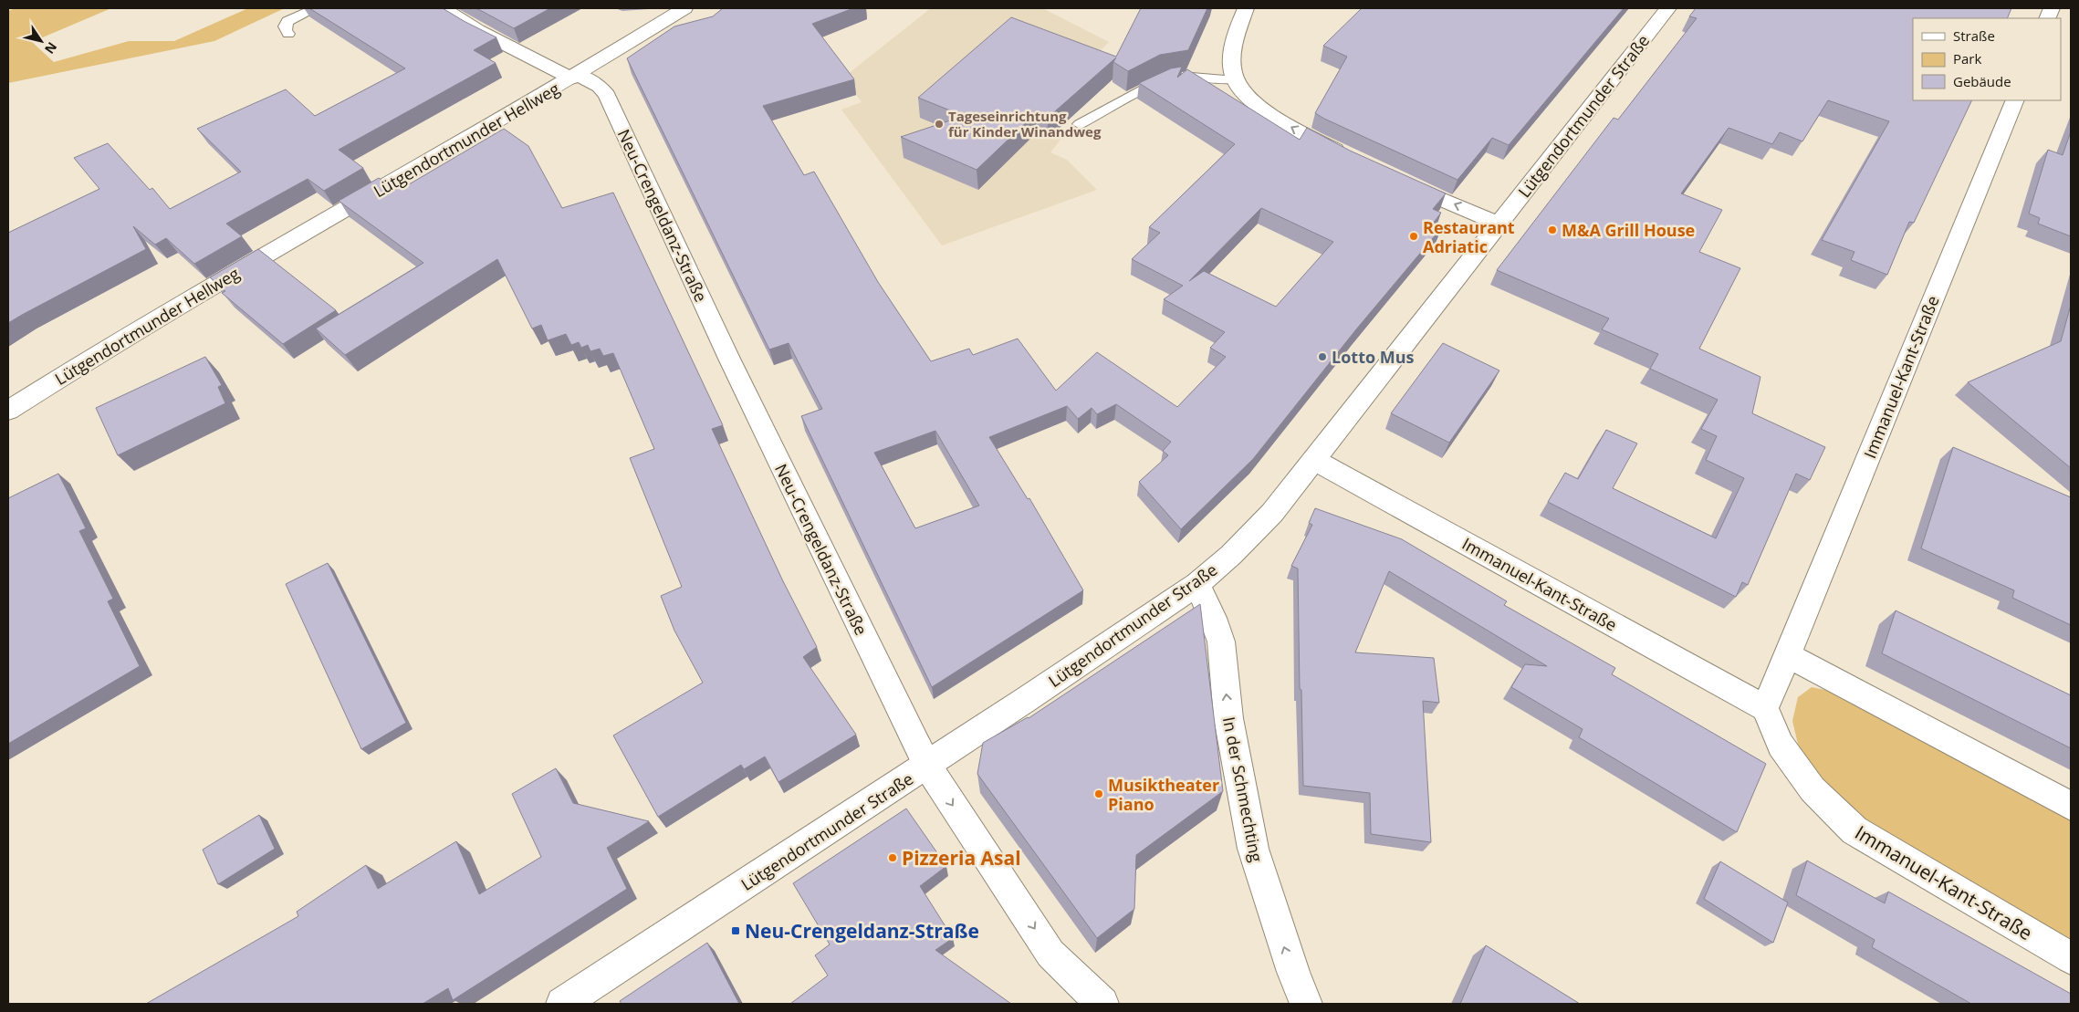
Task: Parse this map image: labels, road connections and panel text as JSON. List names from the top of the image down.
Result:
{
  "streets": {
    "street": [
      "Lütgendortmunder Straße",
      "Lütgendortmunder Hellweg",
      "Neu-Crengeldanz-Straße",
      "Immanuel-Kant-Straße",
      "In der Schmechting"
    ]
  },
  "crossings": [
    ["Lütgendortmunder Straße", "Neu-Crengeldanz-Straße"],
    ["Lütgendortmunder Straße", "Immanuel-Kant-Straße"],
    ["Lütgendortmunder Straße", "In der Schmechting"],
    ["Lütgendortmunder Hellweg", "Neu-Crengeldanz-Straße"]
  ],
  "one_way": ["In der Schmechting"],
  "places": {
    "other": [
      "Tageseinrichtung für Kinder Winandweg",
      "M&A Grill House",
      "Restaurant Adriatic",
      "Lotto Mus",
      "Musiktheater Piano",
      "Pizzeria Asal"
    ],
    "transit": ["Neu-Crengeldanz-Straße"]
  },
  "legend": ["Straße", "Park", "Gebäude"],
  "north": "bottom right"
}
